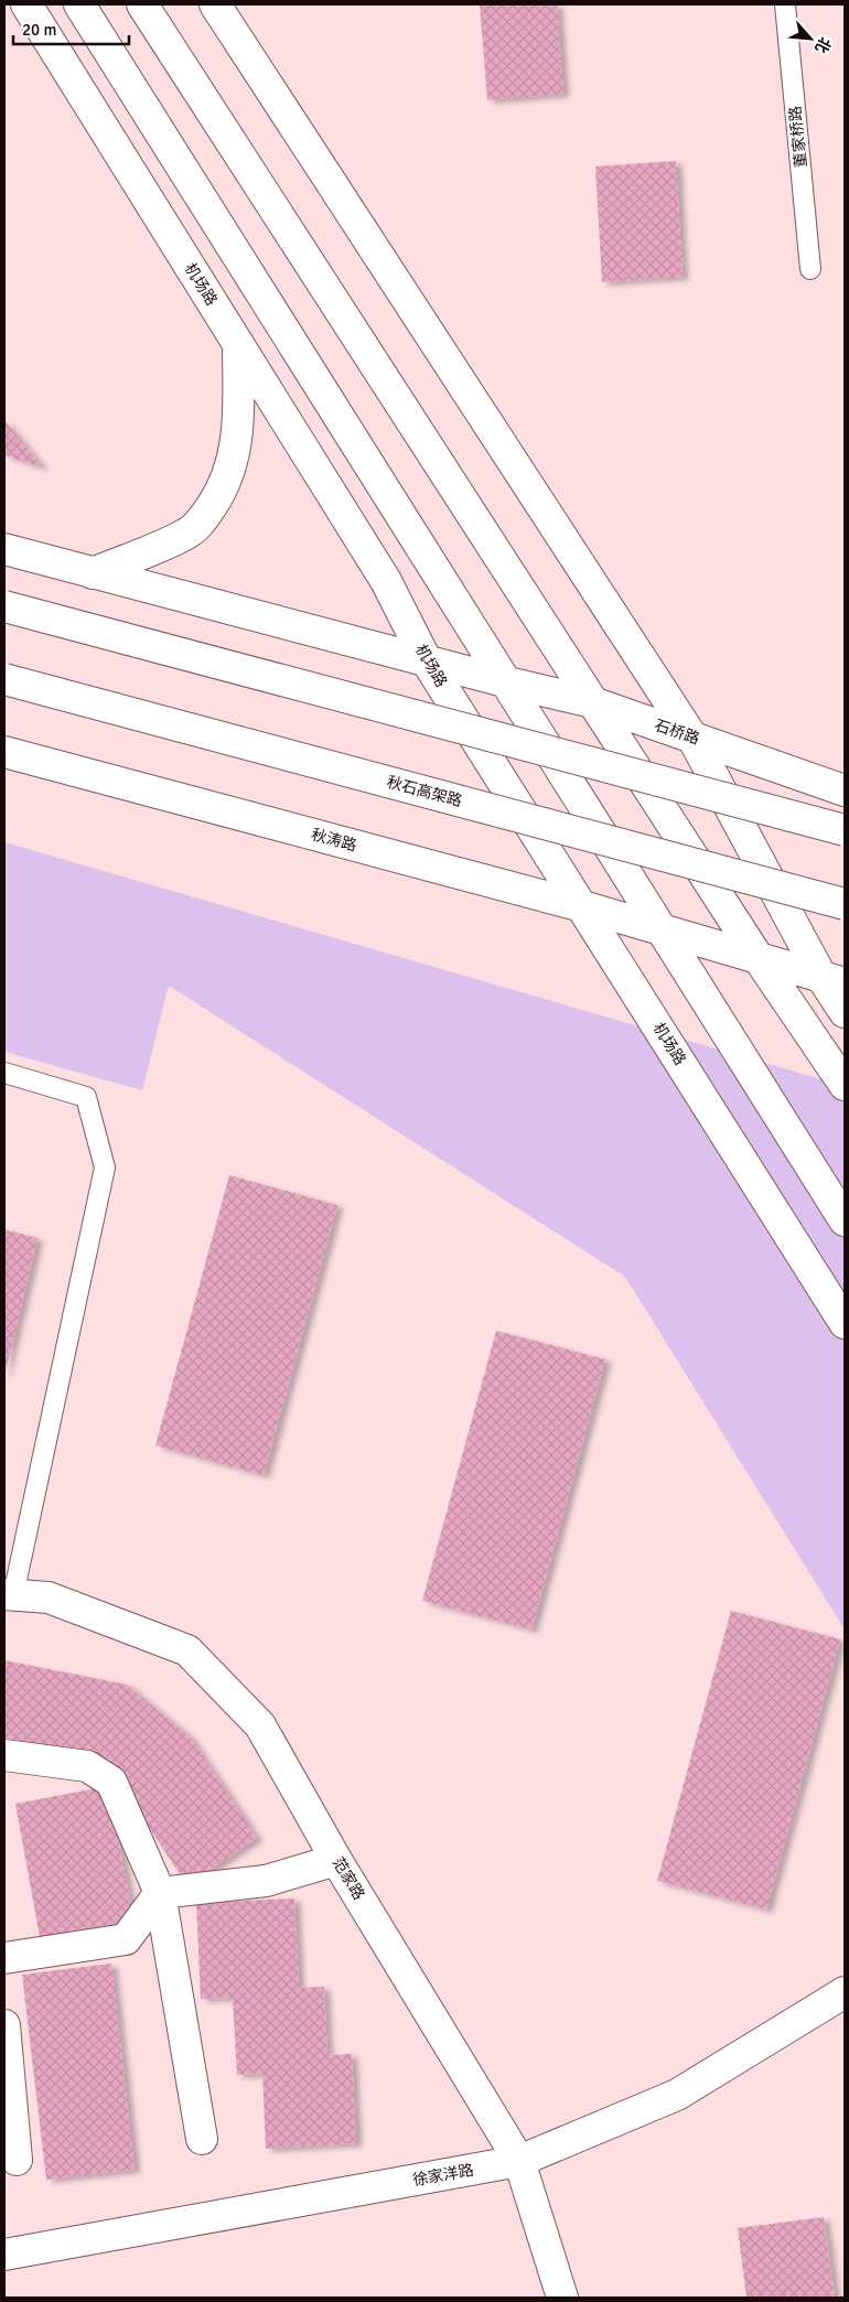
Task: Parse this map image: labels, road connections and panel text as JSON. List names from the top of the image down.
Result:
{
  "streets": {
    "main road": [
      "机场路",
      "石桥路",
      "秋石高架路",
      "秋涛路",
      "范家路",
      "徐家洋路"
    ],
    "lane": ["董家桥路"]
  },
  "crossings": [
    ["机场路", "秋涛路"],
    ["范家路", "徐家洋路"]
  ],
  "scale_bar": "20 m",
  "north": "bottom right"
}
